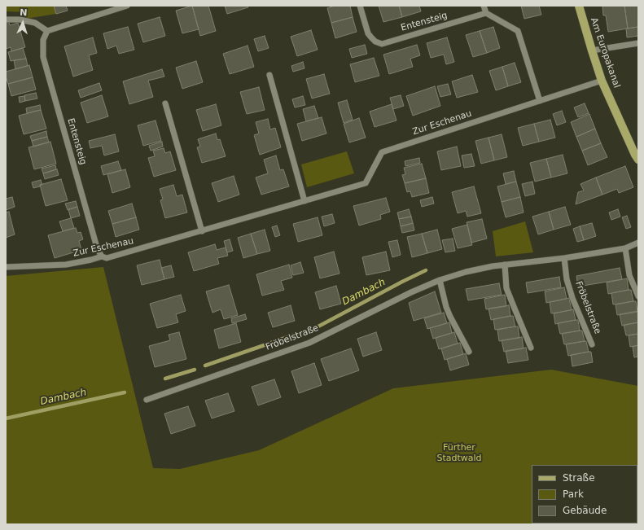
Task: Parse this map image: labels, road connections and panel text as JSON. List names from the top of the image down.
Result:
{
  "streets": {
    "main road": ["Am Europakanal"],
    "street": ["Entensteig", "Zur Eschenau", "Fröbelstraße"]
  },
  "crossings": [
    ["Entensteig", "Zur Eschenau"],
    ["Am Europakanal", "Zur Eschenau"]
  ],
  "water": ["Dambach"],
  "parks": ["Fürther Stadtwald"],
  "legend": ["Straße", "Park", "Gebäude"],
  "north": "top"
}
